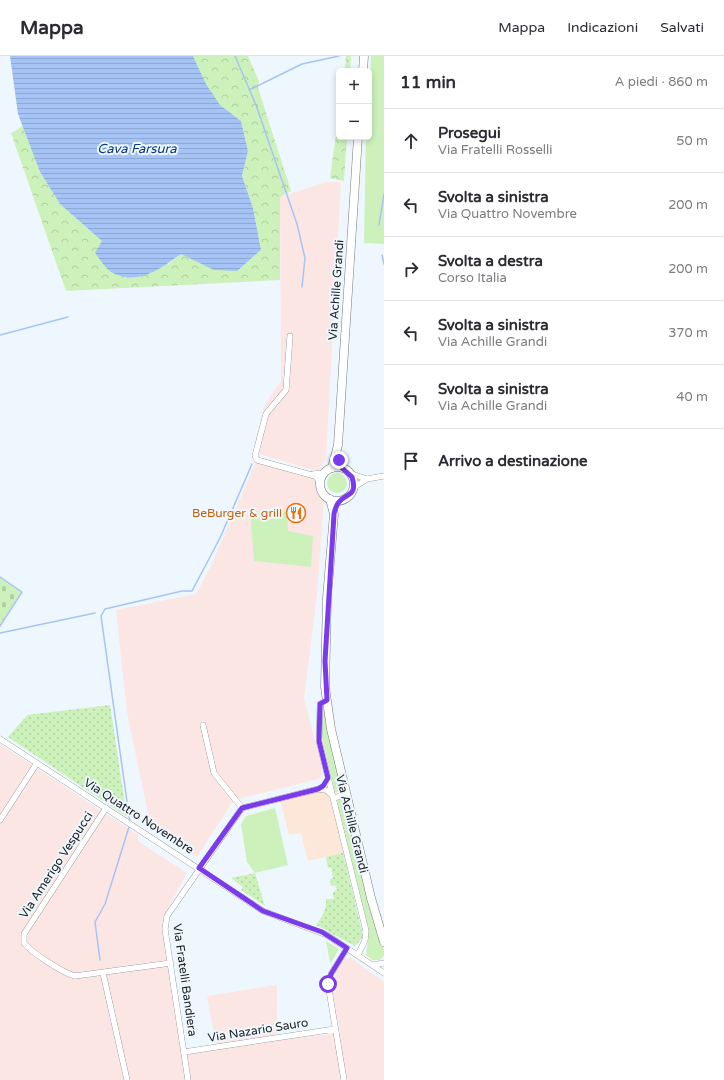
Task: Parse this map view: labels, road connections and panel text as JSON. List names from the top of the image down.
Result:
{
  "streets": {
    "main road": ["Via Achille Grandi"],
    "street": [
      "Via Quattro Novembre",
      "Via Amerigo Vespucci",
      "Via Fratelli Bandiera",
      "Via Nazario Sauro"
    ]
  },
  "crossings": [
    ["Via Achille Grandi", "Via Quattro Novembre"],
    ["Via Quattro Novembre", "Via Amerigo Vespucci"],
    ["Via Quattro Novembre", "Via Fratelli Bandiera"],
    ["Via Fratelli Bandiera", "Via Nazario Sauro"]
  ],
  "water": ["Cava Farsura"],
  "places": {
    "restaurant": ["BeBurger & grill"]
  },
  "page": {
    "header": "Mappa",
    "nav": ["Mappa", "Indicazioni", "Salvati"],
    "heading": ["11 min", "A piedi · 860 m"],
    "map_buttons": ["+", "−"],
    "list": [
      ["Prosegui", "Via Fratelli Rosselli", "50 m"],
      ["Svolta a sinistra", "Via Quattro Novembre", "200 m"],
      ["Svolta a destra", "Corso Italia", "200 m"],
      ["Svolta a sinistra", "Via Achille Grandi", "370 m"],
      ["Svolta a sinistra", "Via Achille Grandi", "40 m"],
      "Arrivo a destinazione"
    ]
  }
}
